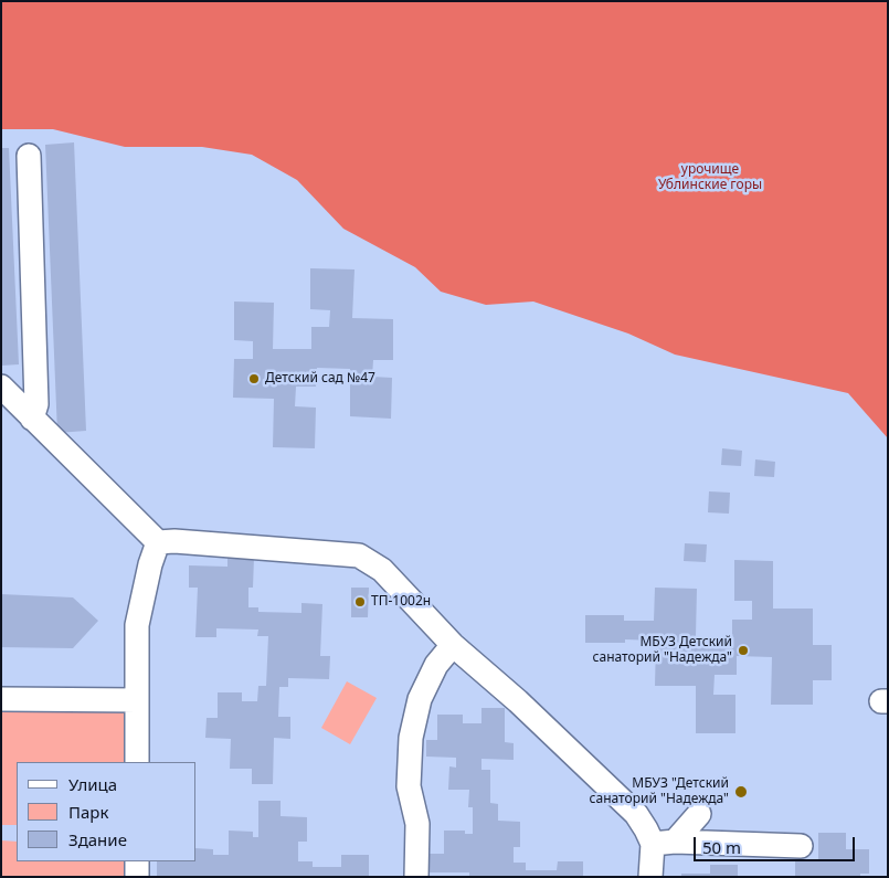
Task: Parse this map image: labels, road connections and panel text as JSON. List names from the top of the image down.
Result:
{
  "parks": ["урочище Ублинские горы"],
  "places": [
    "Детский сад №47",
    "ТП-1002н",
    "МБУЗ Детский санаторий \"Надежда\"",
    "МБУЗ \"Детский санаторий \"Надежда\""
  ],
  "legend": ["Улица", "Парк", "Здание"],
  "scale_bar": "50 m"
}
